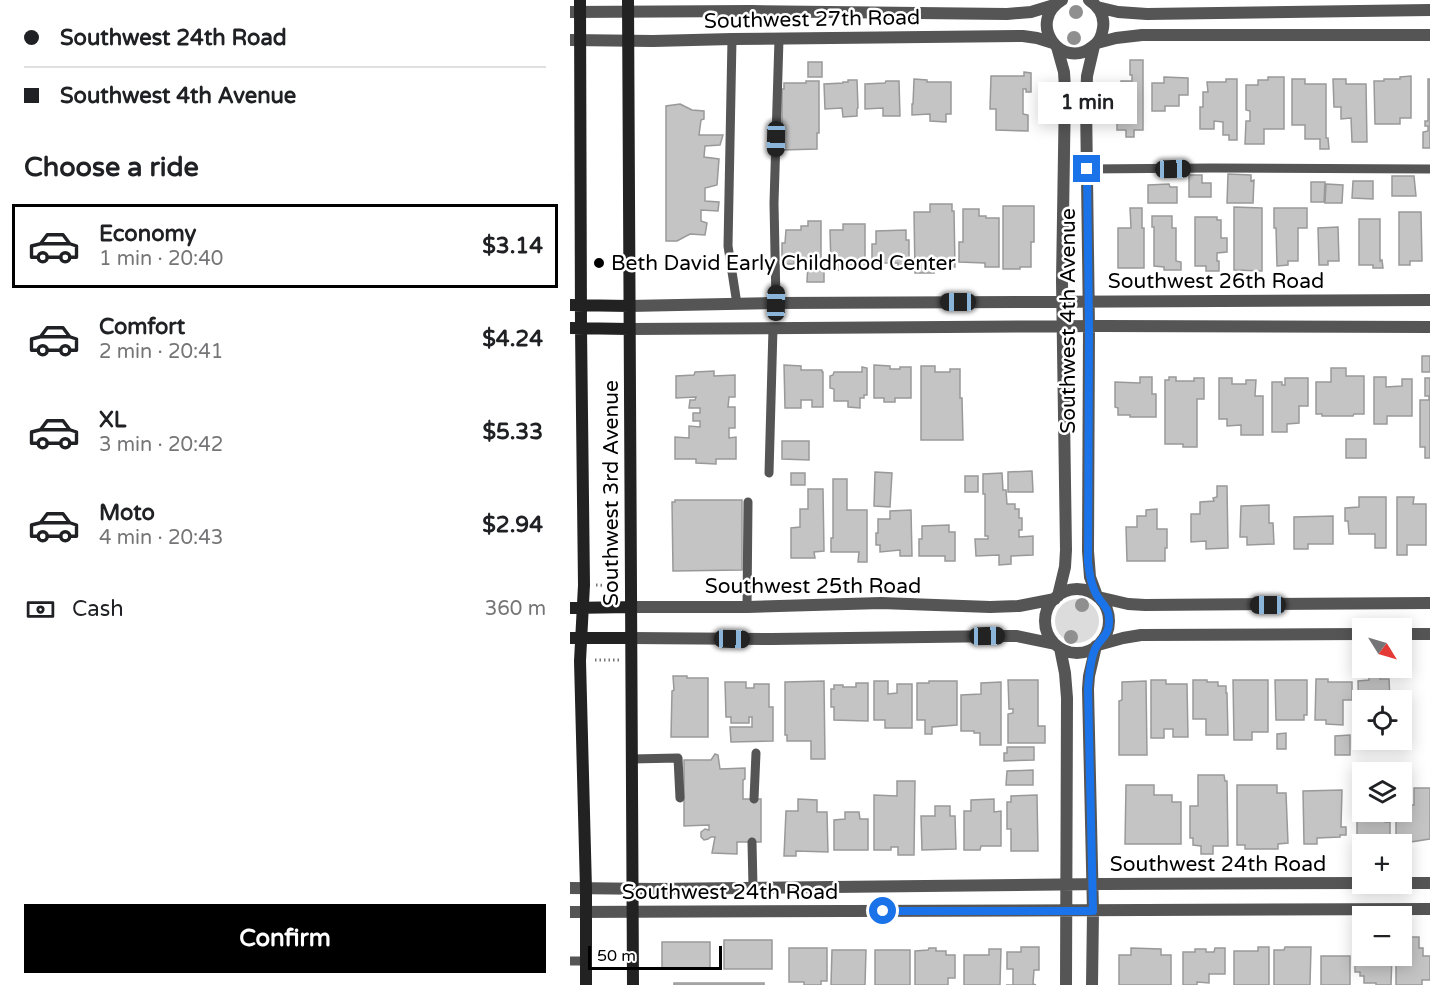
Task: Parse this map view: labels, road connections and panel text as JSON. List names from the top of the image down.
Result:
{
  "streets": {
    "main road": ["Southwest 26th Road", "Southwest 3rd Avenue", "Southwest 25th Road"],
    "street": ["Southwest 27th Road", "Southwest 4th Avenue", "Southwest 24th Road"]
  },
  "crossings": [
    ["Southwest 27th Road", "Southwest 4th Avenue"],
    ["Southwest 27th Road", "Southwest 3rd Avenue"],
    ["Southwest 26th Road", "Southwest 4th Avenue"],
    ["Southwest 26th Road", "Southwest 3rd Avenue"],
    ["Southwest 4th Avenue", "Southwest 25th Road"],
    ["Southwest 3rd Avenue", "Southwest 25th Road"],
    ["Southwest 3rd Avenue", "Southwest 24th Road"]
  ],
  "places": ["Beth David Early Childhood Center"],
  "scale_bar": "50 m",
  "north": "bottom right",
  "page": {
    "banner": ["Southwest 24th Road", "Southwest 4th Avenue"],
    "bubble": "1 min",
    "heading": "Choose a ride",
    "list": [
      {
        "name": "Economy",
        "note": "1 min · 20:40",
        "value": "$3.14"
      },
      {
        "name": "Comfort",
        "note": "2 min · 20:41",
        "value": "$4.24"
      },
      {
        "name": "XL",
        "note": "3 min · 20:42",
        "value": "$5.33"
      },
      {
        "name": "Moto",
        "note": "4 min · 20:43",
        "value": "$2.94"
      }
    ],
    "pay": ["Cash", "360 m"],
    "map_buttons": ["+", "−"],
    "buttons": "Confirm",
    "scale": "50 m"
  }
}
